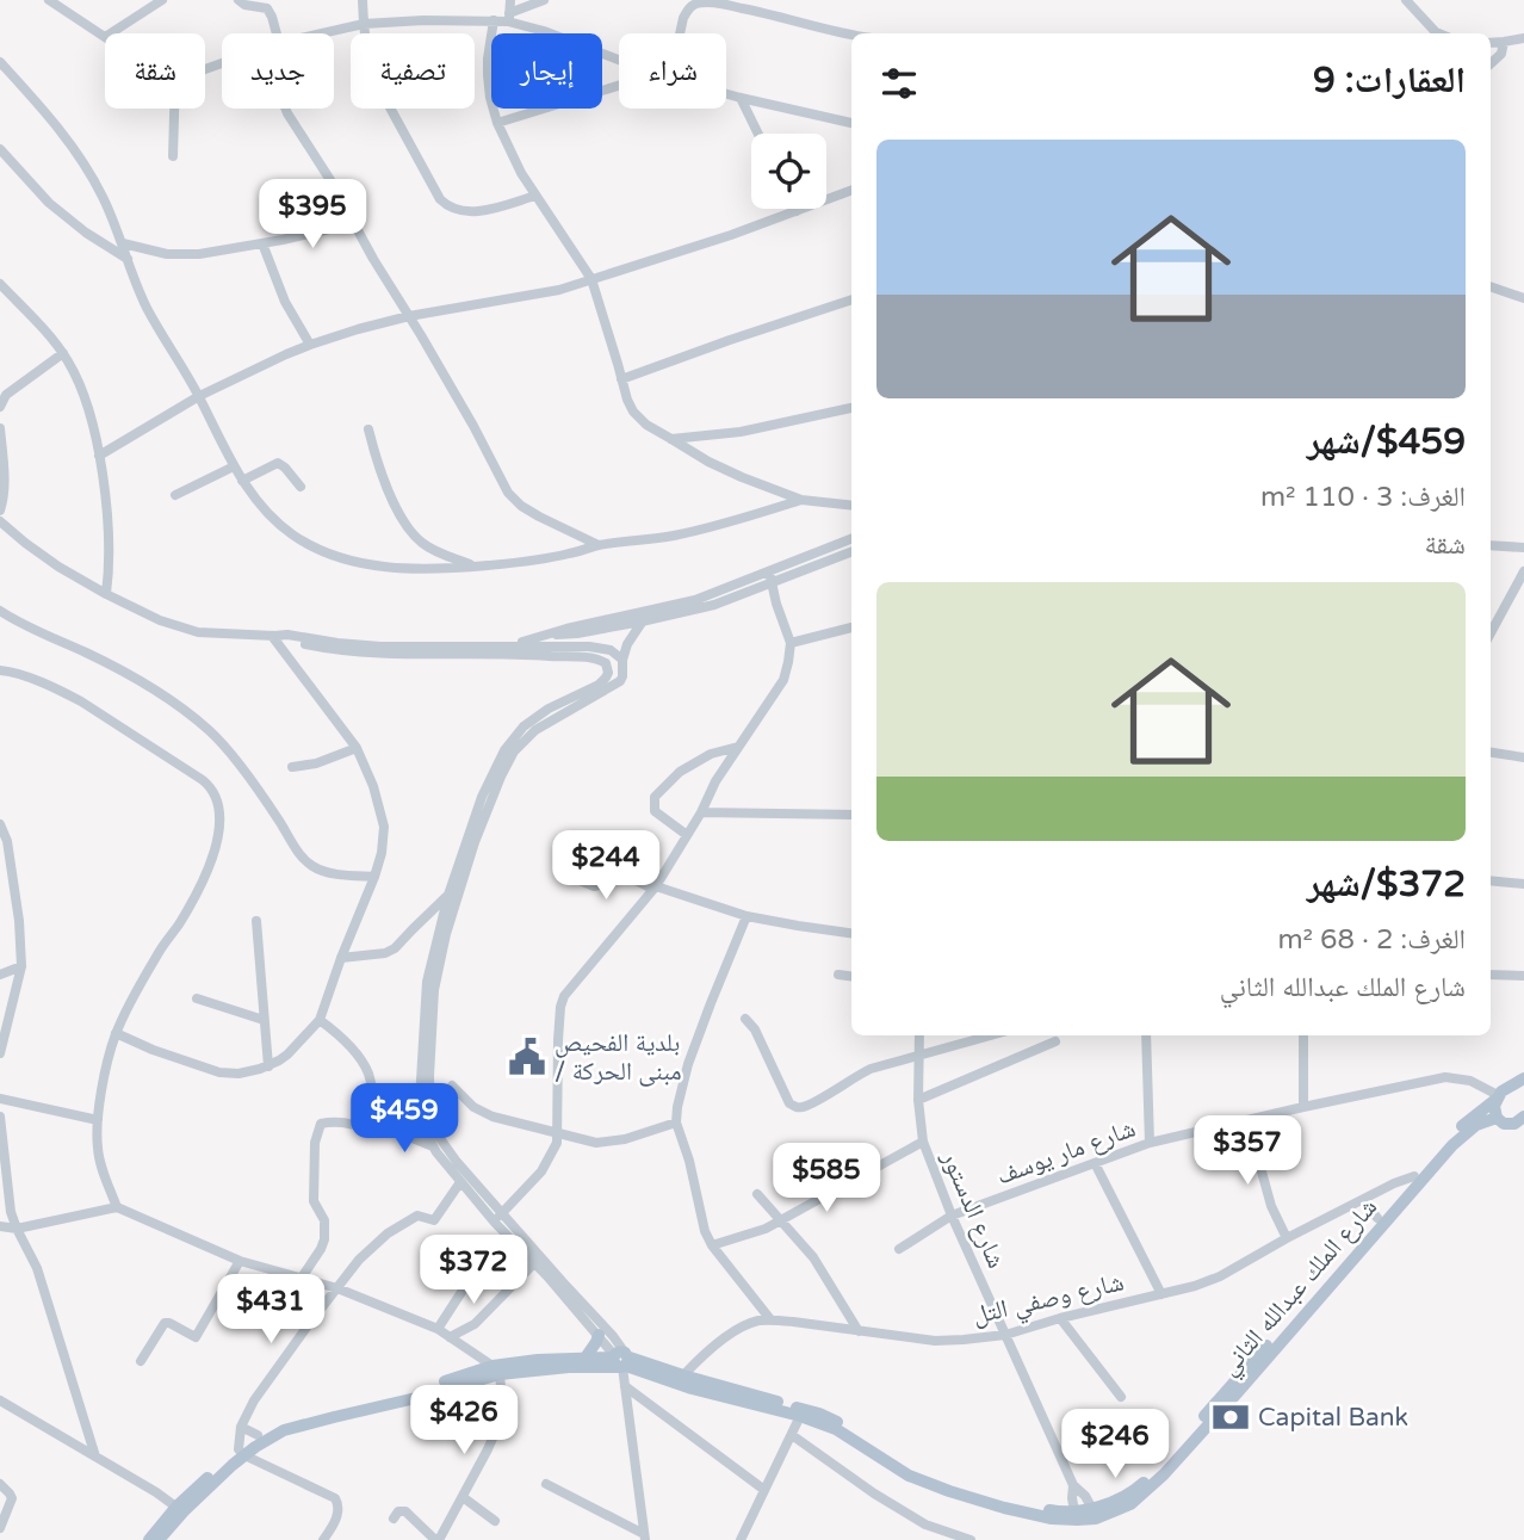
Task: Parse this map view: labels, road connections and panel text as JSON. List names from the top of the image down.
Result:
{
  "streets": {
    "main road": ["شارع الملك عبدالله الثاني"],
    "street": ["شارع مار يوسف", "شارع الدستور", "شارع وصفي التل"]
  },
  "crossings": [
    ["شارع مار يوسف", "شارع الدستور"],
    ["شارع مار يوسف", "شارع الملك عبدالله الثاني"],
    ["شارع الدستور", "شارع الملك عبدالله الثاني"],
    ["شارع الدستور", "شارع وصفي التل"],
    ["شارع الملك عبدالله الثاني", "شارع وصفي التل"]
  ],
  "places": {
    "public building": ["بلدية الفحيص / مبنى الحركة"],
    "bank": ["Capital Bank"]
  },
  "page": {
    "chip": [
      "شراء",
      "إيجار",
      "تصفية",
      "جديد",
      "شقة"
    ],
    "heading": "العقارات: 9",
    "list": [
      {
        "name": "$459/شهر",
        "note": "الغرف: 3 · 110 m² · شقة"
      },
      {
        "name": "$372/شهر",
        "note": "الغرف: 2 · 68 m² · شارع الملك عبدالله الثاني"
      }
    ],
    "price": [
      "$395",
      "$244",
      "$459",
      "$357",
      "$585",
      "$372",
      "$431",
      "$426",
      "$246"
    ]
  }
}
